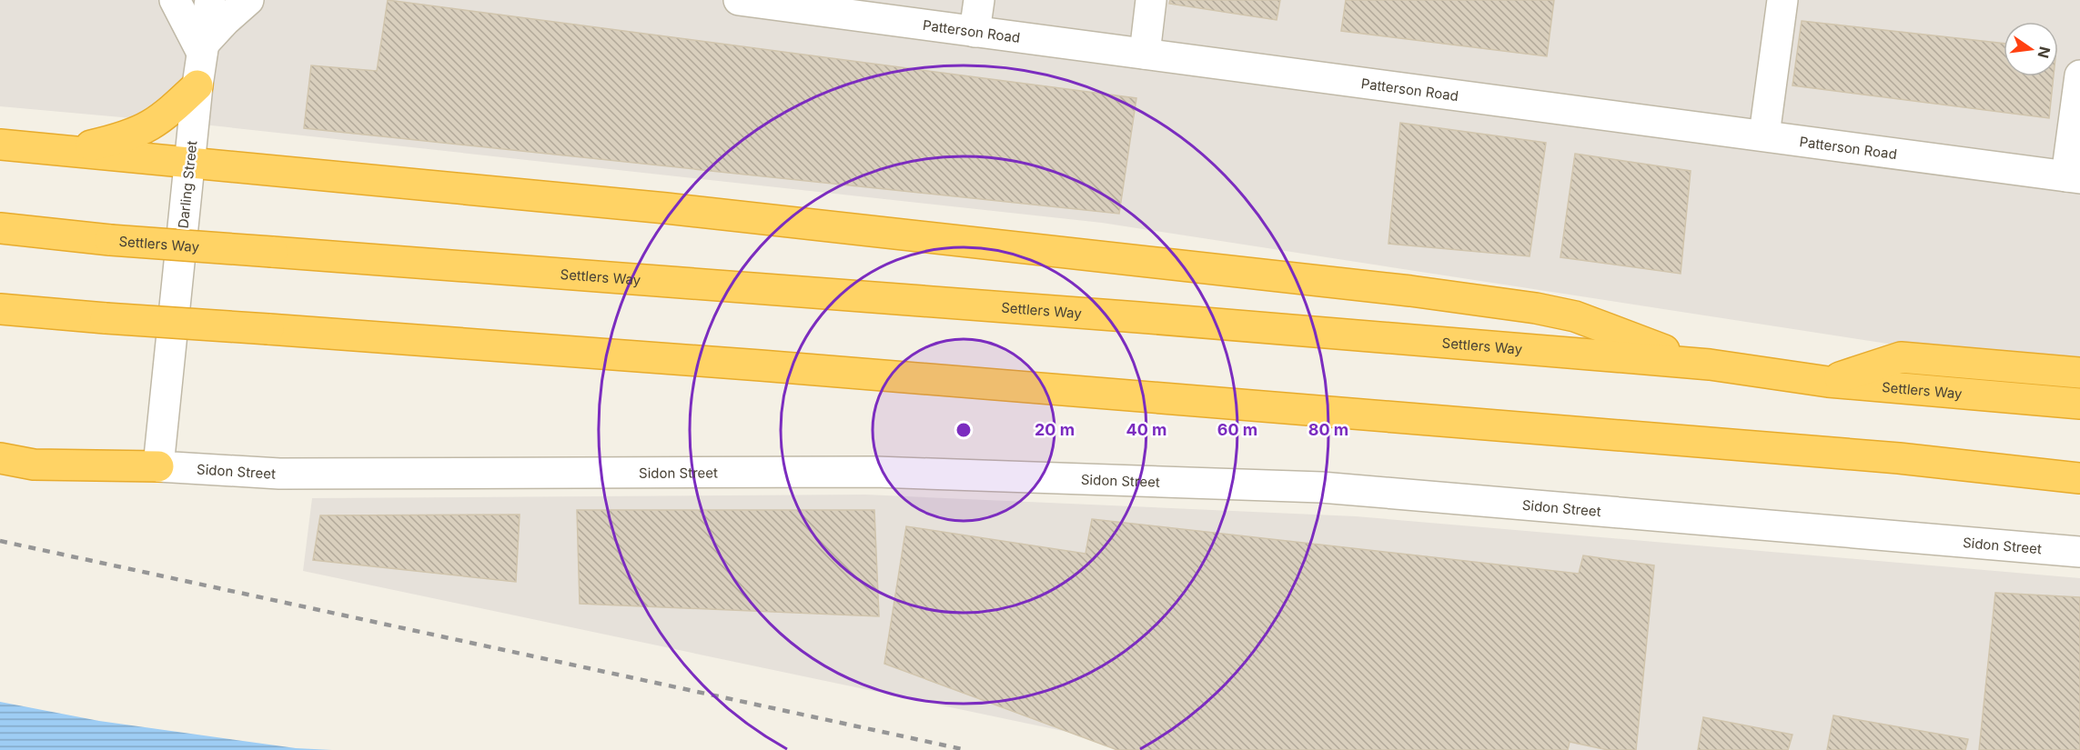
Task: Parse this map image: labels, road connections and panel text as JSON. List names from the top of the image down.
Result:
{
  "streets": {
    "highway": ["Settlers Way"],
    "street": ["Patterson Road", "Darling Street", "Sidon Street"]
  },
  "crossings": [
    ["Darling Street", "Sidon Street"]
  ],
  "north": "right",
  "rings": [
    "20 m",
    "40 m",
    "60 m",
    "80 m"
  ]
}
